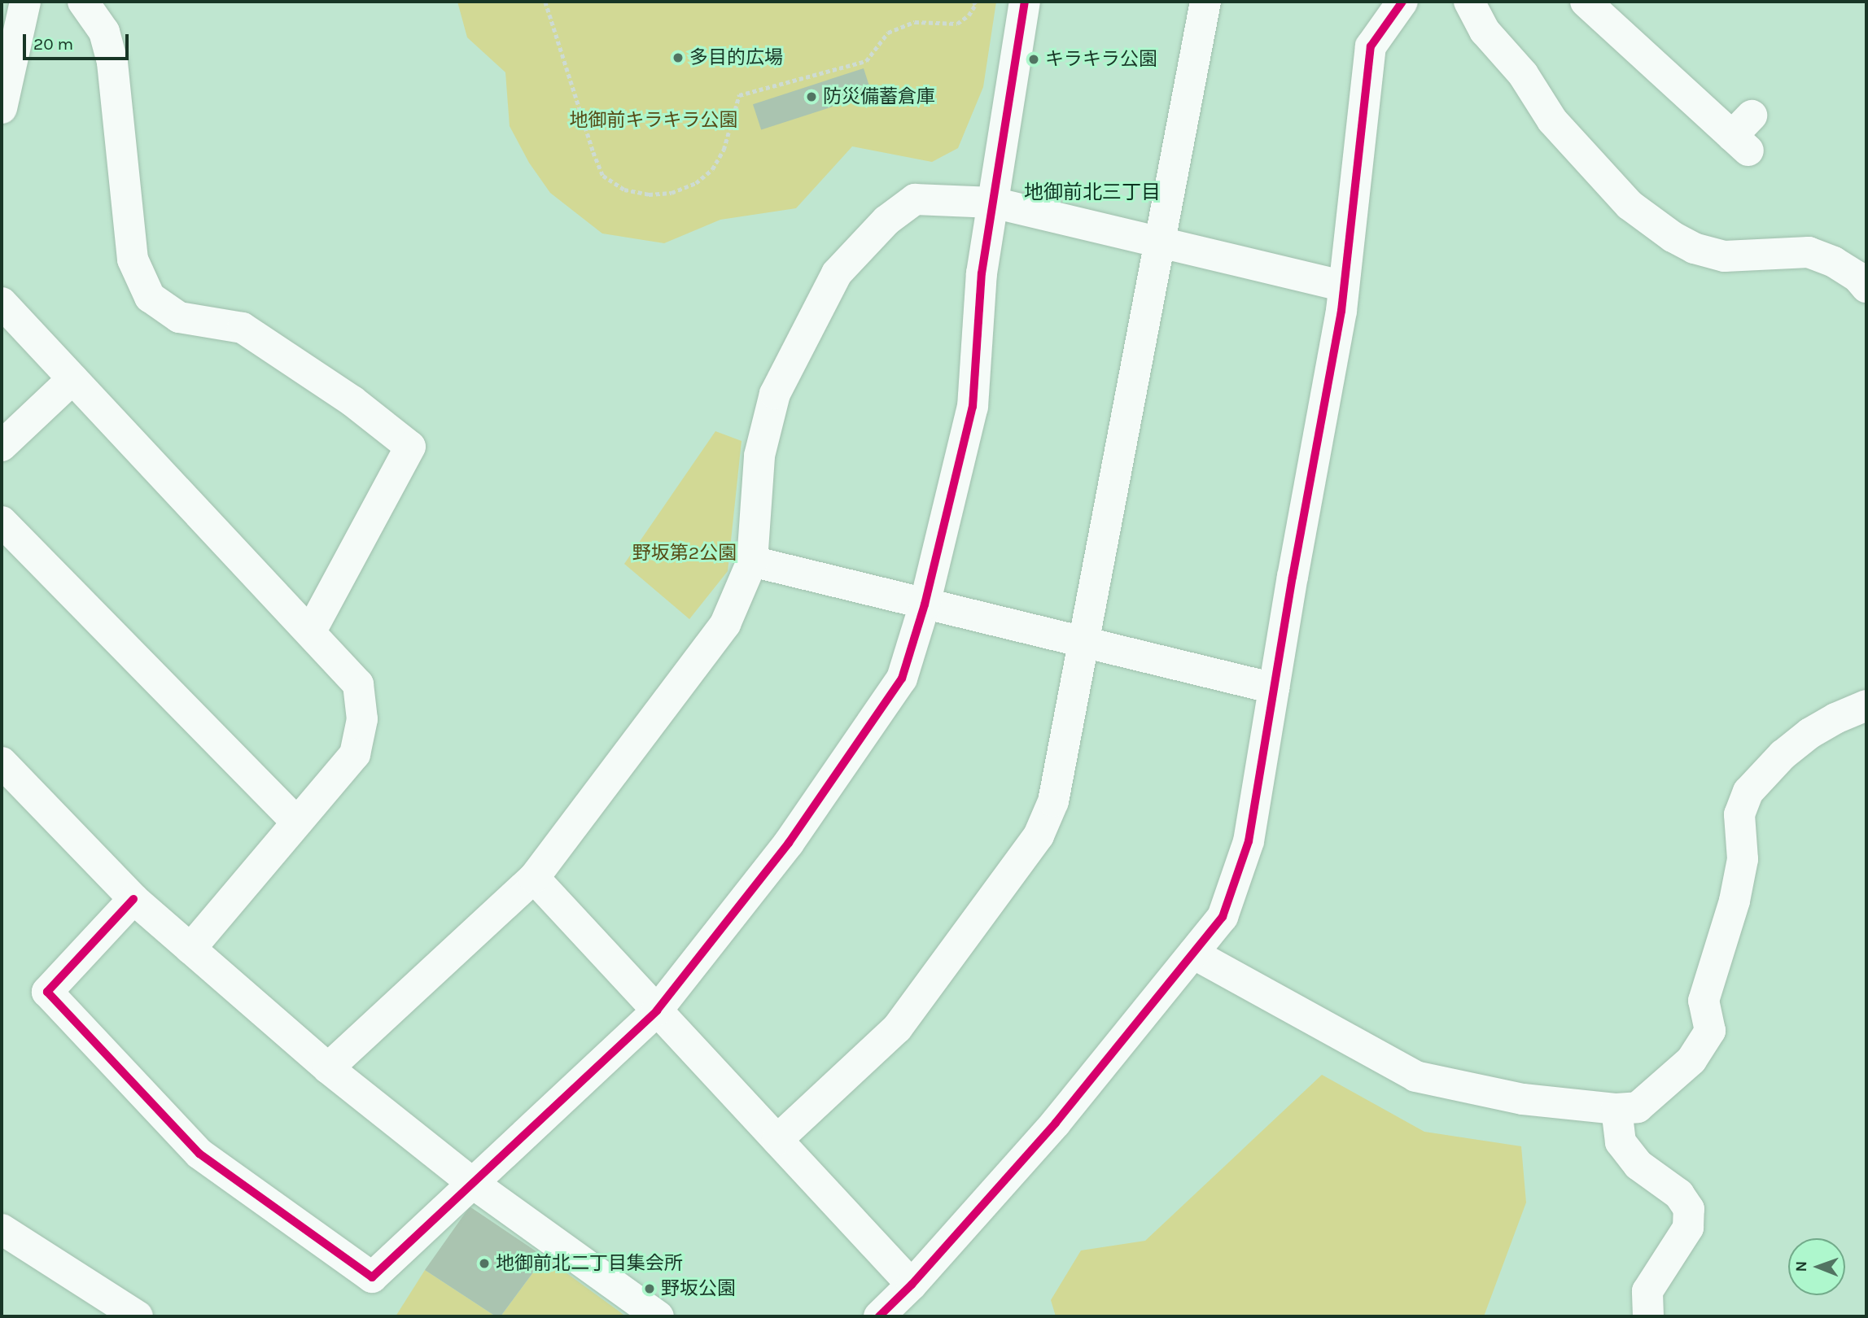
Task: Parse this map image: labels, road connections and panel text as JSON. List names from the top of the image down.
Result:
{
  "districts": ["地御前北三丁目"],
  "parks": ["地御前キラキラ公園", "野坂第2公園"],
  "places": [
    "多目的広場",
    "キラキラ公園",
    "防災備蓄倉庫",
    "地御前北二丁目集会所",
    "野坂公園"
  ],
  "scale_bar": "20 m",
  "north": "left"
}
